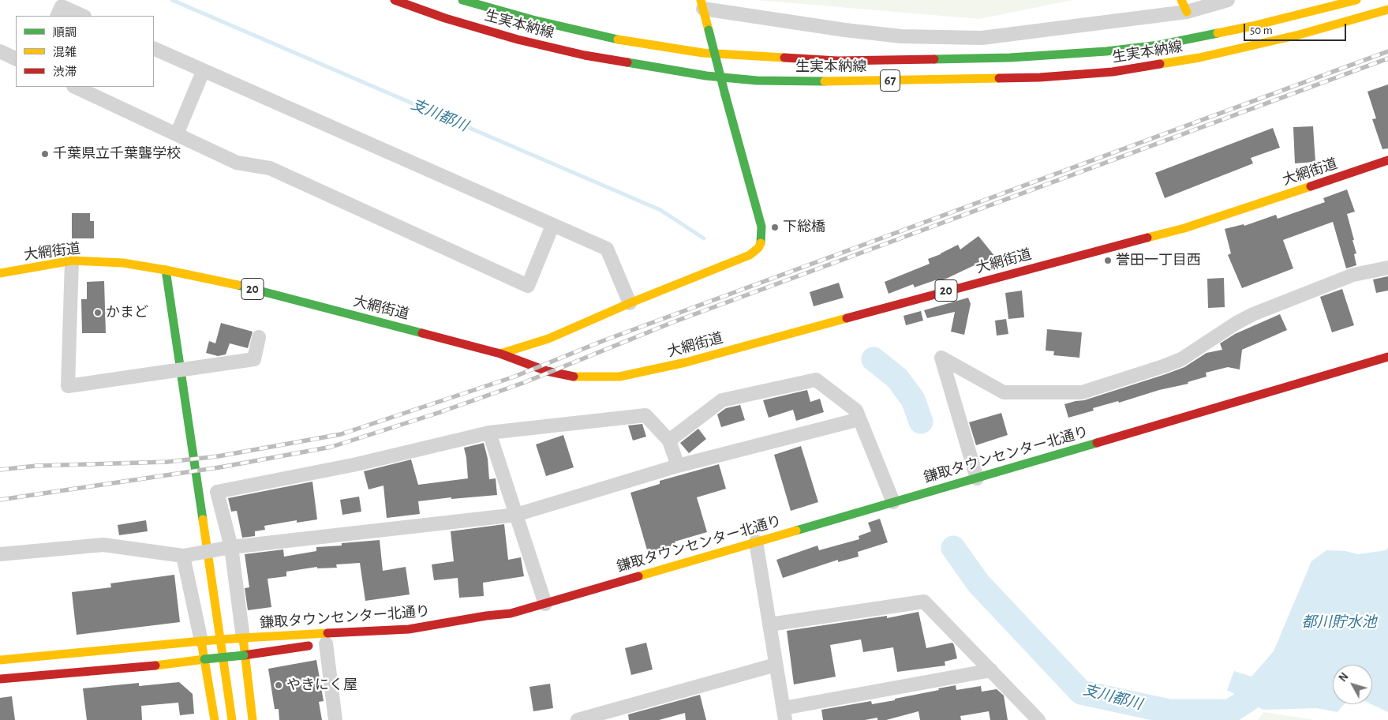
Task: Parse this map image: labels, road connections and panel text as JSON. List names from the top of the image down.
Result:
{
  "streets": {
    "main road": [
      "生実本納線",
      "67",
      "大網街道",
      "20",
      "鎌取タウンセンター北通り"
    ]
  },
  "water": ["支川都川", "都川貯水池"],
  "places": [
    "千葉県立千葉聾学校",
    "下総橋",
    "誉田一丁目西",
    "かまど",
    "やきにく屋"
  ],
  "legend": ["順調", "混雑", "渋滞"],
  "scale_bar": "50 m",
  "north": "top left"
}
